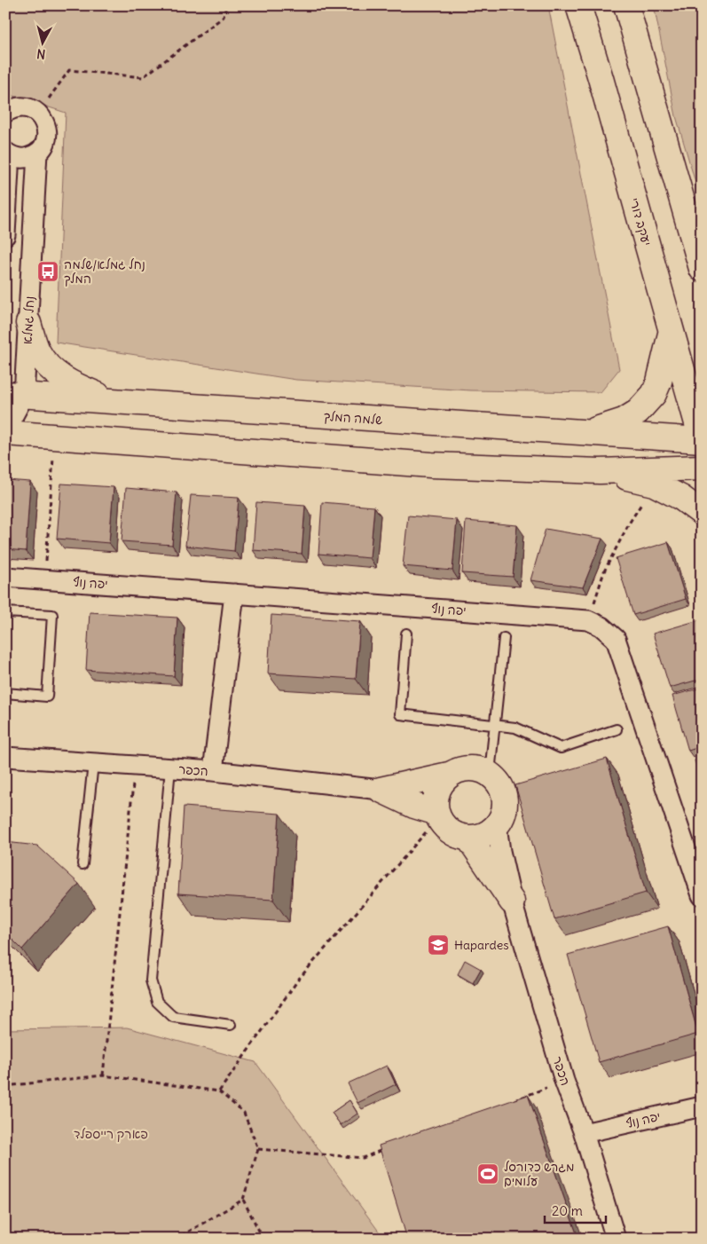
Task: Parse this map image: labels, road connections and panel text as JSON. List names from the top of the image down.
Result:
{
  "streets": {
    "street": [
      "יעקב דורי",
      "נחל גמלא",
      "שלמה המלך",
      "יפה נוף",
      "הכפר"
    ]
  },
  "crossings": [
    ["יעקב דורי", "שלמה המלך"],
    ["נחל גמלא", "שלמה המלך"],
    ["יפה נוף", "הכפר"]
  ],
  "parks": ["פארק רייספלד"],
  "places": {
    "bus stop": ["נחל גמלא/שלמה המלך"],
    "school or university": ["Hapardes"],
    "sports": ["מגרש כדורסל עלומים"]
  },
  "scale_bar": "20 m",
  "north": "bottom"
}
